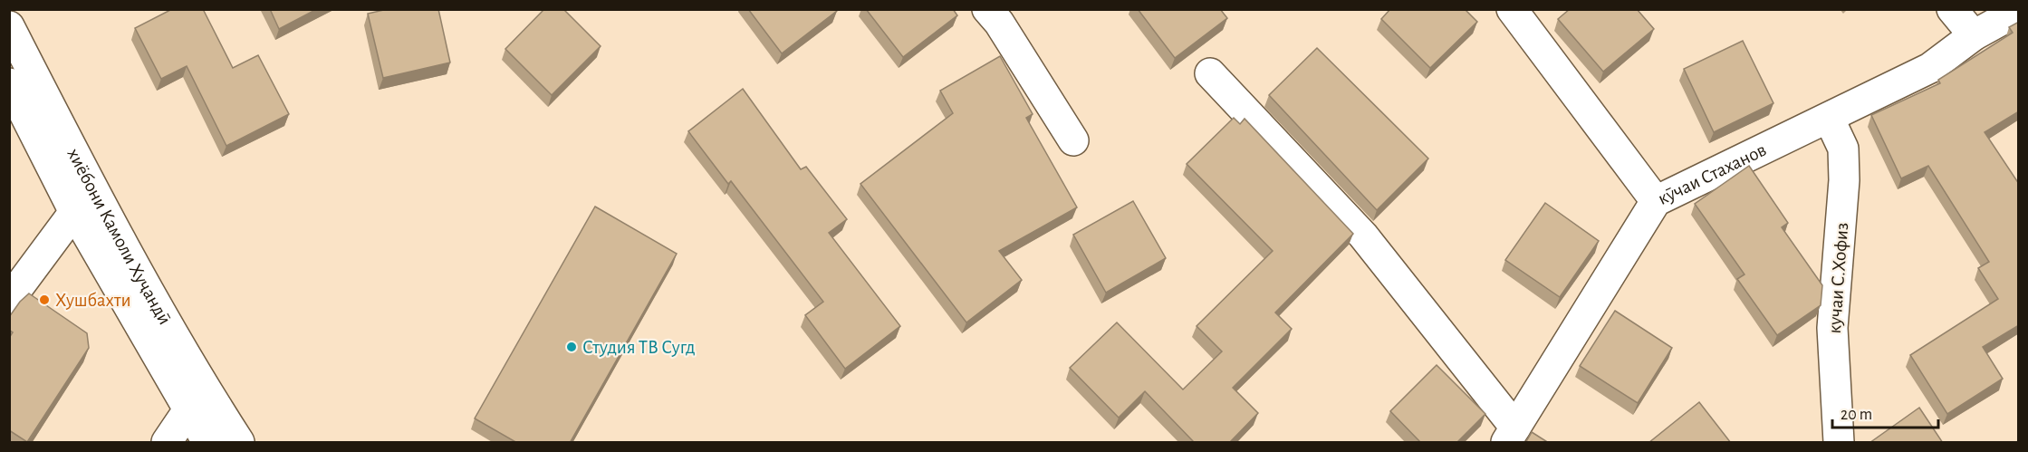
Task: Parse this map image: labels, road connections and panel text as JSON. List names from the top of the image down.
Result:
{
  "streets": {
    "street": ["кӯчаи Стаханов", "хиёбони Камоли Хуҷандӣ", "кучаи С.Хофиз"]
  },
  "crossings": [
    ["кӯчаи Стаханов", "кучаи С.Хофиз"]
  ],
  "places": ["Хушбахти", "Студия ТВ Сугд"],
  "scale_bar": "20 m"
}
